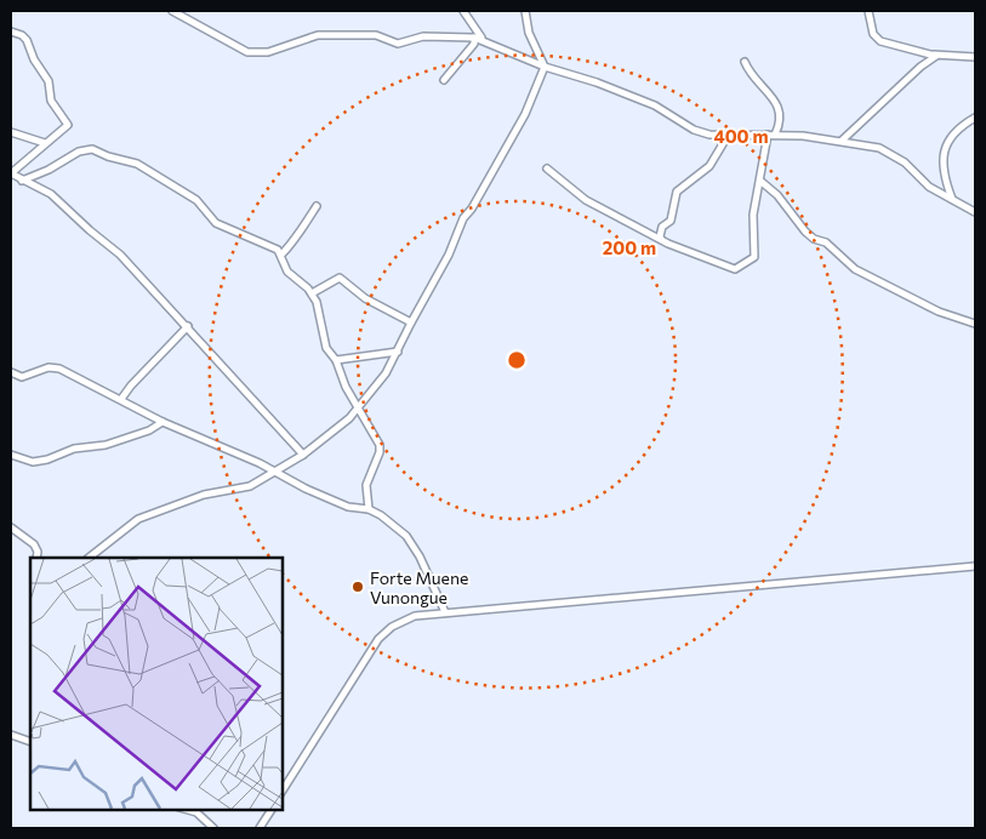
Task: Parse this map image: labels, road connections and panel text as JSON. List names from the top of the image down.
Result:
{
  "places": ["Forte Muene Vunongue"],
  "rings": ["400 m", "200 m"]
}
